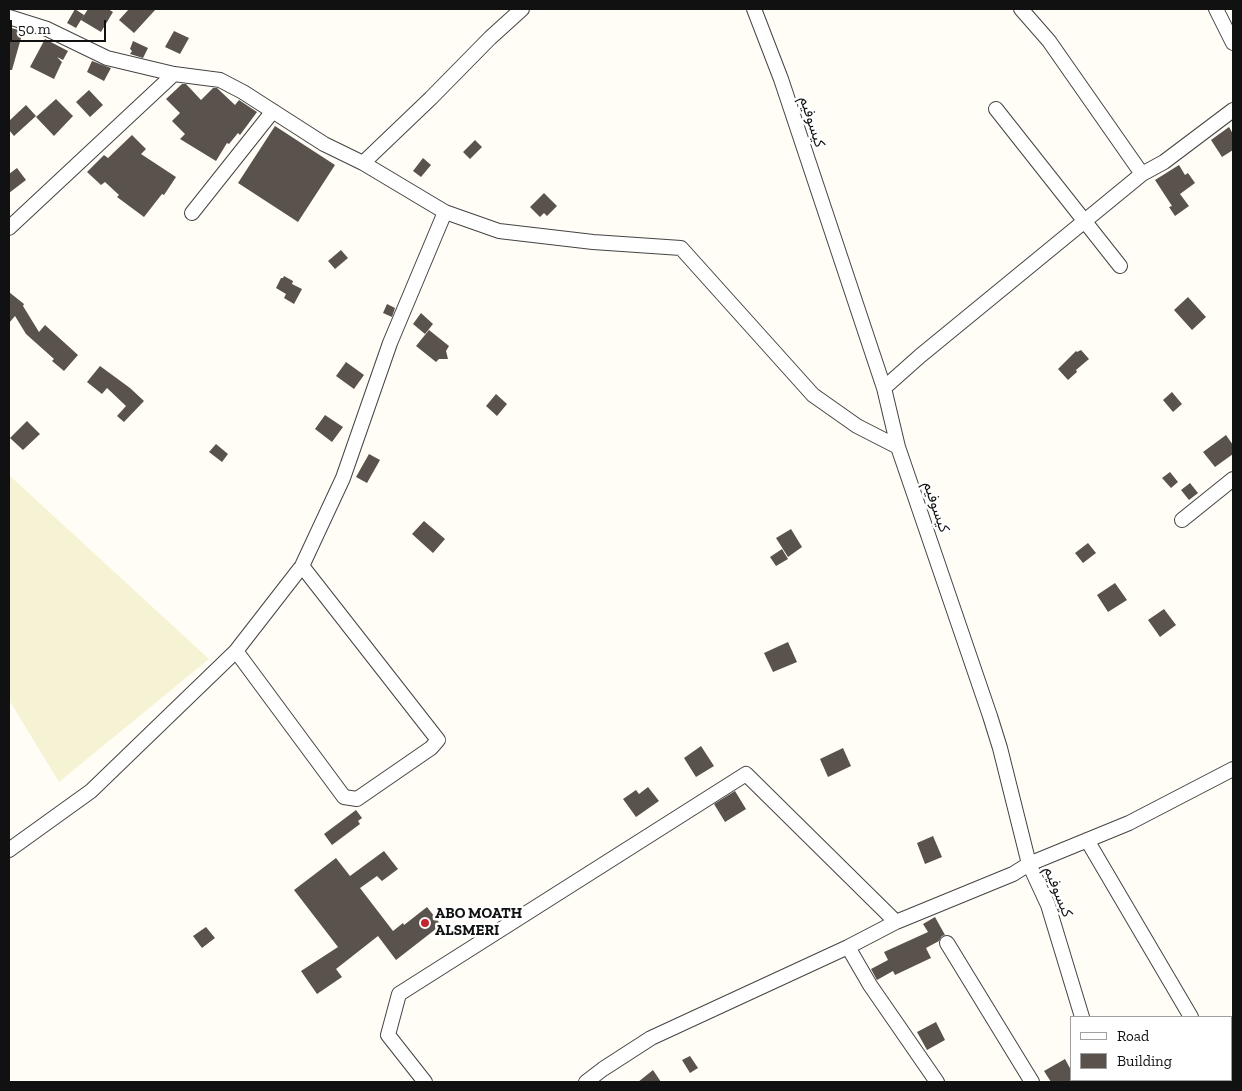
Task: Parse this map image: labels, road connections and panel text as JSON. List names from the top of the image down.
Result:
{
  "streets": {
    "street": ["كيسوفيم"]
  },
  "places": ["ABO MOATH ALSMERI"],
  "legend": ["Road", "Building"],
  "scale_bar": "50 m"
}
